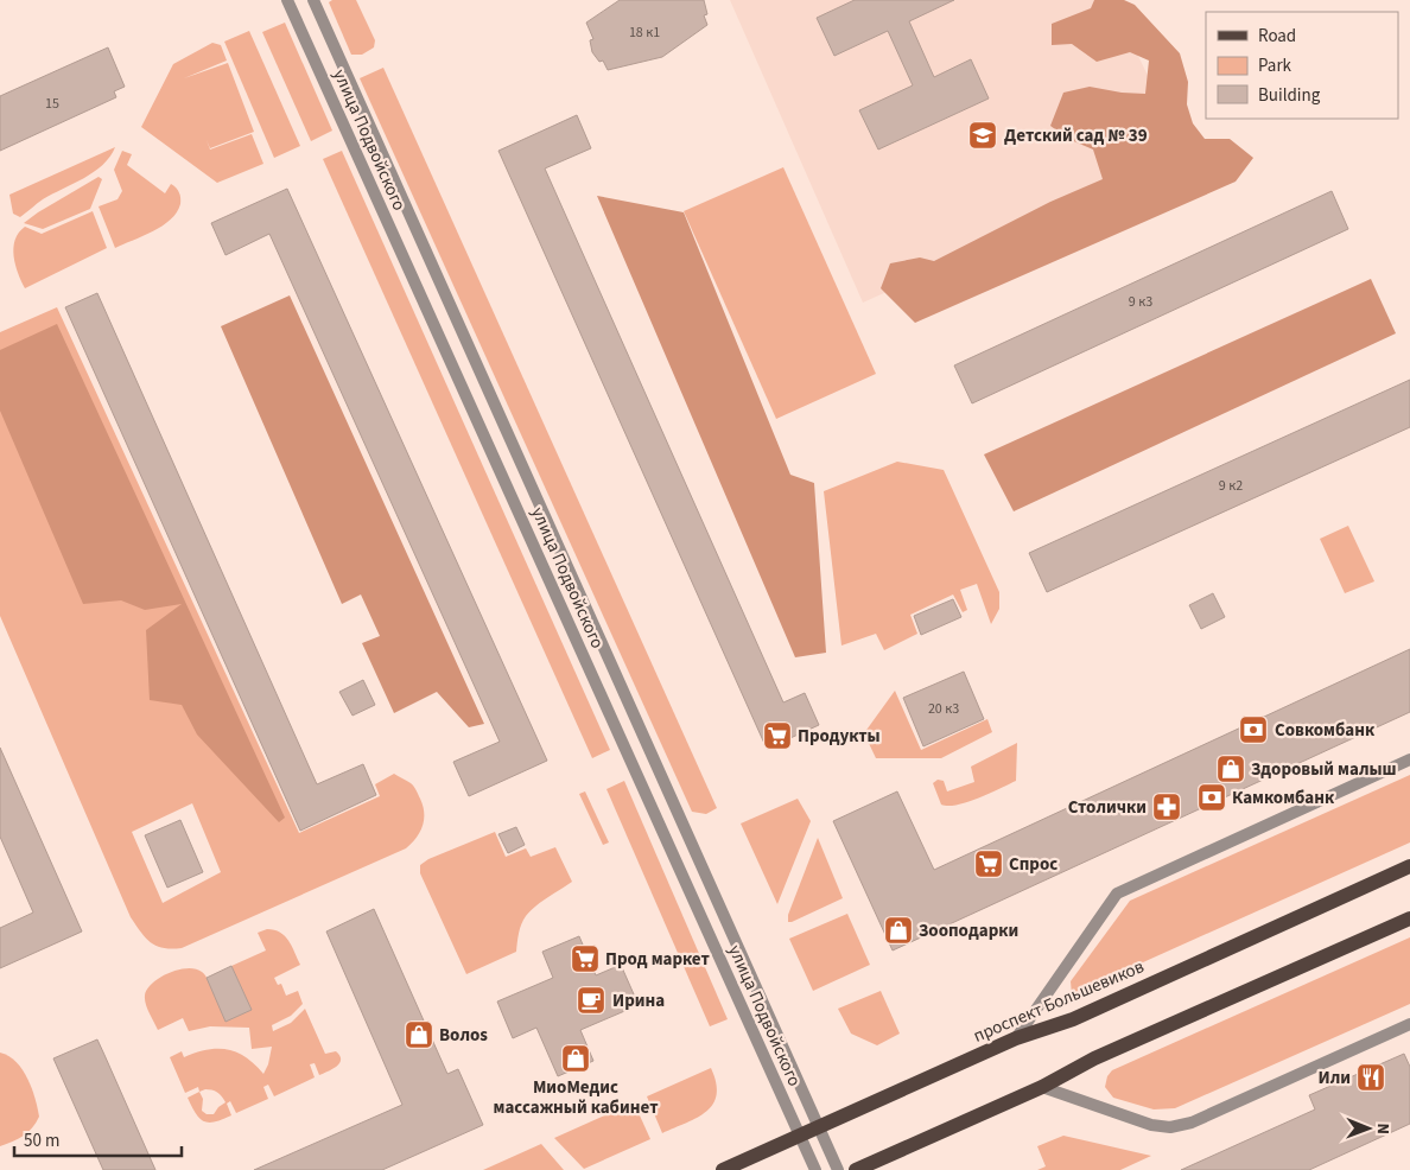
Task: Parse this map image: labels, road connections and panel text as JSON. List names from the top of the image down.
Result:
{
  "streets": {
    "main road": ["проспект Большевиков"],
    "street": ["улица Подвойского"]
  },
  "crossings": [
    ["улица Подвойского", "проспект Большевиков"]
  ],
  "places": {
    "school or university": ["Детский сад № 39"],
    "bank": ["Совкомбанк", "Камкомбанк"],
    "supermarket": ["Продукты", "Спрос", "Прод маркет"],
    "shop": [
      "Здоровый малыш",
      "Зооподарки",
      "Волоs",
      "МиоМедис массажный кабинет"
    ],
    "pharmacy": ["Столички"],
    "cafe": ["Ирина"],
    "restaurant": ["Или"]
  },
  "house_numbers": [
    "18 к1",
    "15",
    "9 к3",
    "9 к2",
    "20 к3"
  ],
  "legend": ["Road", "Park", "Building"],
  "scale_bar": "50 m",
  "north": "right"
}
